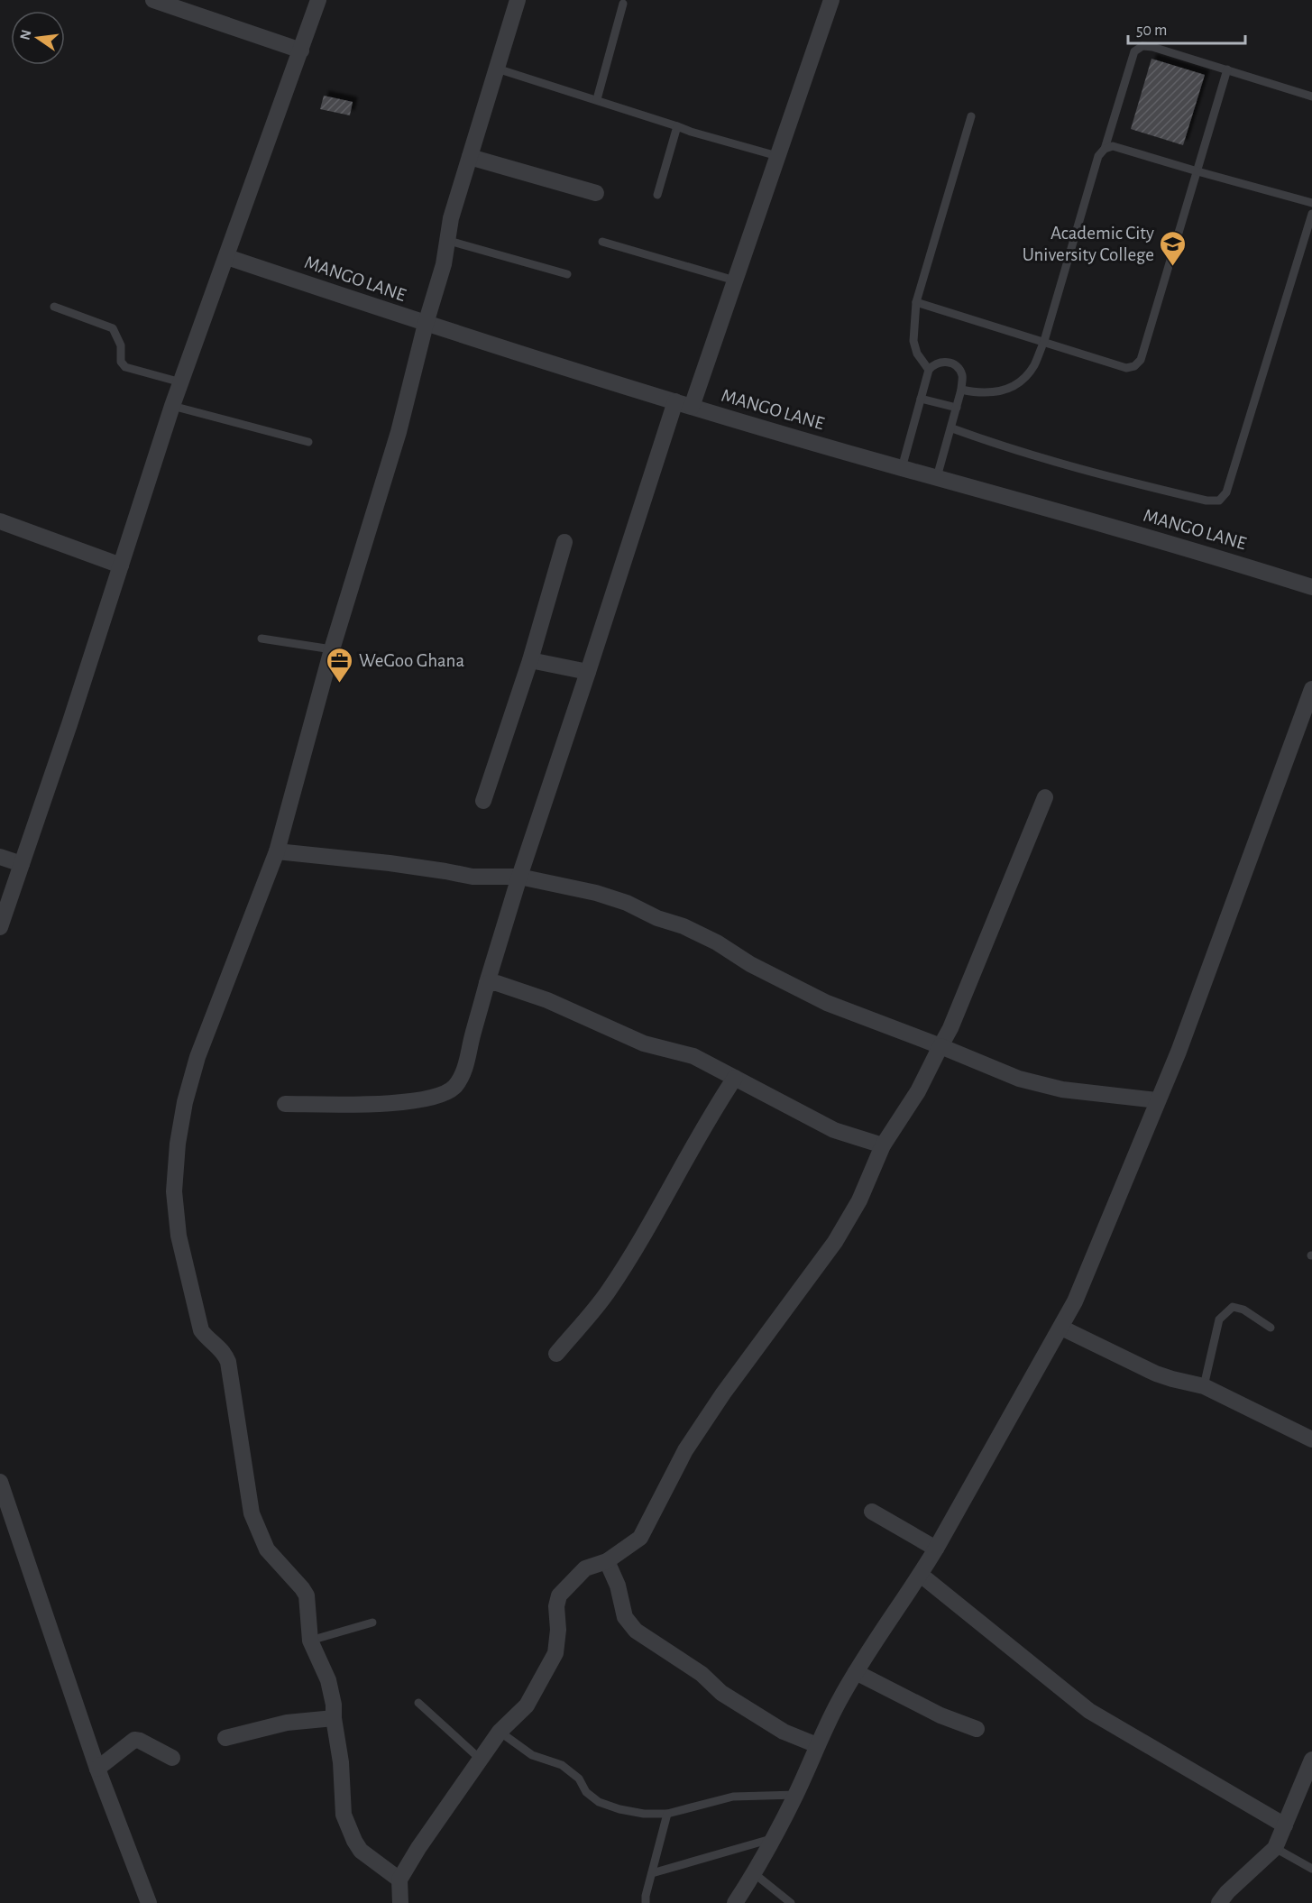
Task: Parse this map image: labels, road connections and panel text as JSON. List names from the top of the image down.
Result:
{
  "streets": {
    "street": ["MANGO LANE"]
  },
  "places": {
    "school or university": ["Academic City University College"],
    "office": ["WeGoo Ghana"]
  },
  "scale_bar": "50 m",
  "north": "left"
}
